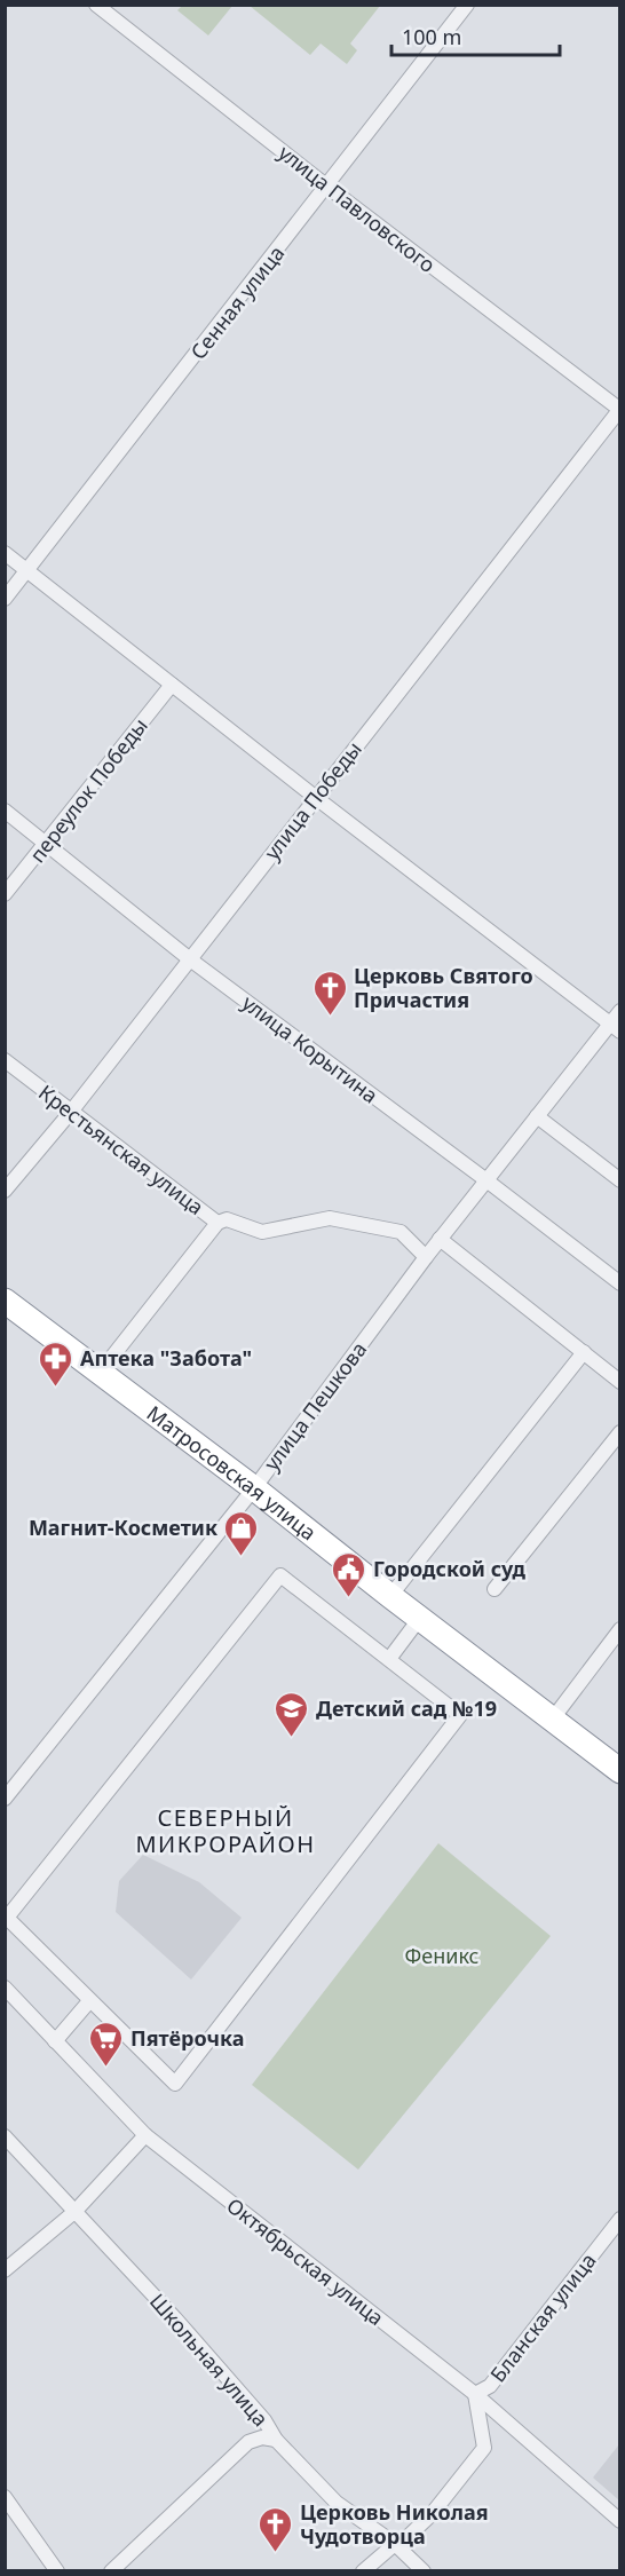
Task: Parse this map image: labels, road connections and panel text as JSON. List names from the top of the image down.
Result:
{
  "streets": {
    "highway": ["Матросовская улица"],
    "street": [
      "улица Павловского",
      "Сенная улица",
      "переулок Победы",
      "улица Победы",
      "улица Корытина",
      "Крестьянская улица",
      "улица Пешкова",
      "Октябрьская улица",
      "Бланская улица",
      "Школьная улица"
    ]
  },
  "crossings": [
    ["улица Павловского", "Сенная улица"],
    ["улица Павловского", "улица Победы"],
    ["переулок Победы", "улица Корытина"],
    ["улица Победы", "улица Корытина"],
    ["улица Победы", "Крестьянская улица"],
    ["улица Корытина", "улица Пешкова"],
    ["Крестьянская улица", "Матросовская улица"],
    ["улица Пешкова", "Матросовская улица"],
    ["Октябрьская улица", "Бланская улица"],
    ["Бланская улица", "Школьная улица"]
  ],
  "districts": ["СЕВЕРНЫЙ МИКРОРАЙОН"],
  "parks": ["Феникс"],
  "places": {
    "church": ["Церковь Святого Причастия", "Церковь Николая Чудотворца"],
    "pharmacy": ["Аптека \"Забота\""],
    "shop": ["Магнит-Косметик"],
    "public building": ["Городской суд"],
    "school or university": ["Детский сад №19"],
    "supermarket": ["Пятёрочка"]
  },
  "scale_bar": "100 m"
}
